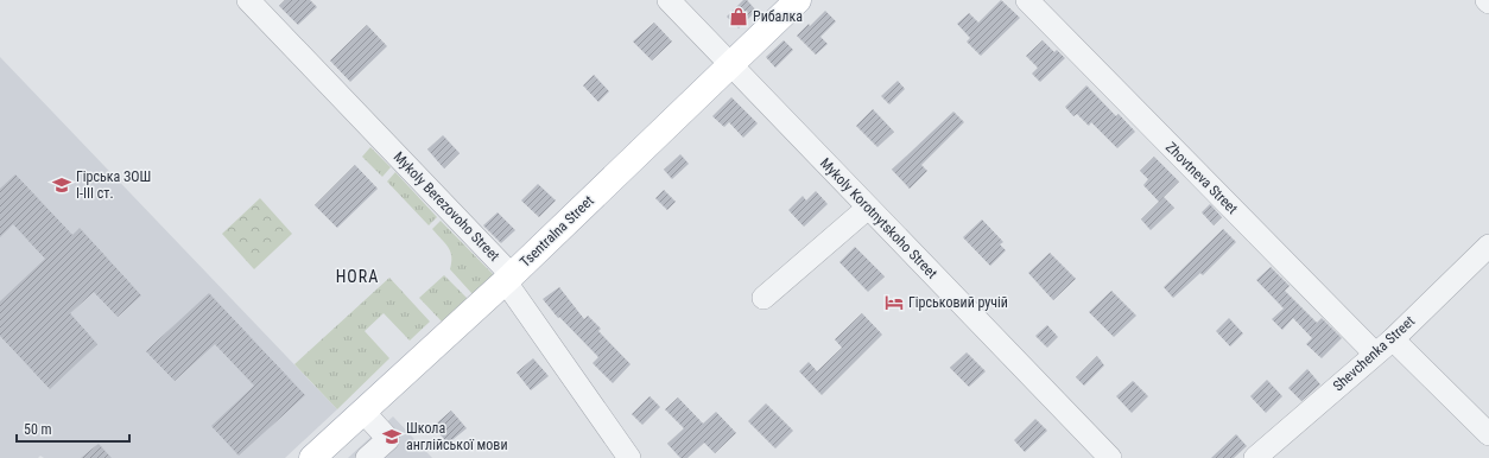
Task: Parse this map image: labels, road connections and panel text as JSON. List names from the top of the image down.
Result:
{
  "streets": {
    "main road": ["Tsentralna Street"],
    "street": [
      "Zhovtneva Street",
      "Mykoly Berezovoho Street",
      "Mykoly Korotnytskoho Street",
      "Shevchenka Street"
    ]
  },
  "crossings": [
    ["Zhovtneva Street", "Shevchenka Street"],
    ["Mykoly Berezovoho Street", "Tsentralna Street"],
    ["Mykoly Korotnytskoho Street", "Tsentralna Street"]
  ],
  "districts": ["HORA"],
  "places": {
    "shop": ["Рибалка"],
    "school or university": ["Гірська ЗОШ І-ІІІ ст.", "Школа англійської мови"],
    "hotel": ["Гірськовий ручій"]
  },
  "scale_bar": "50 m"
}
